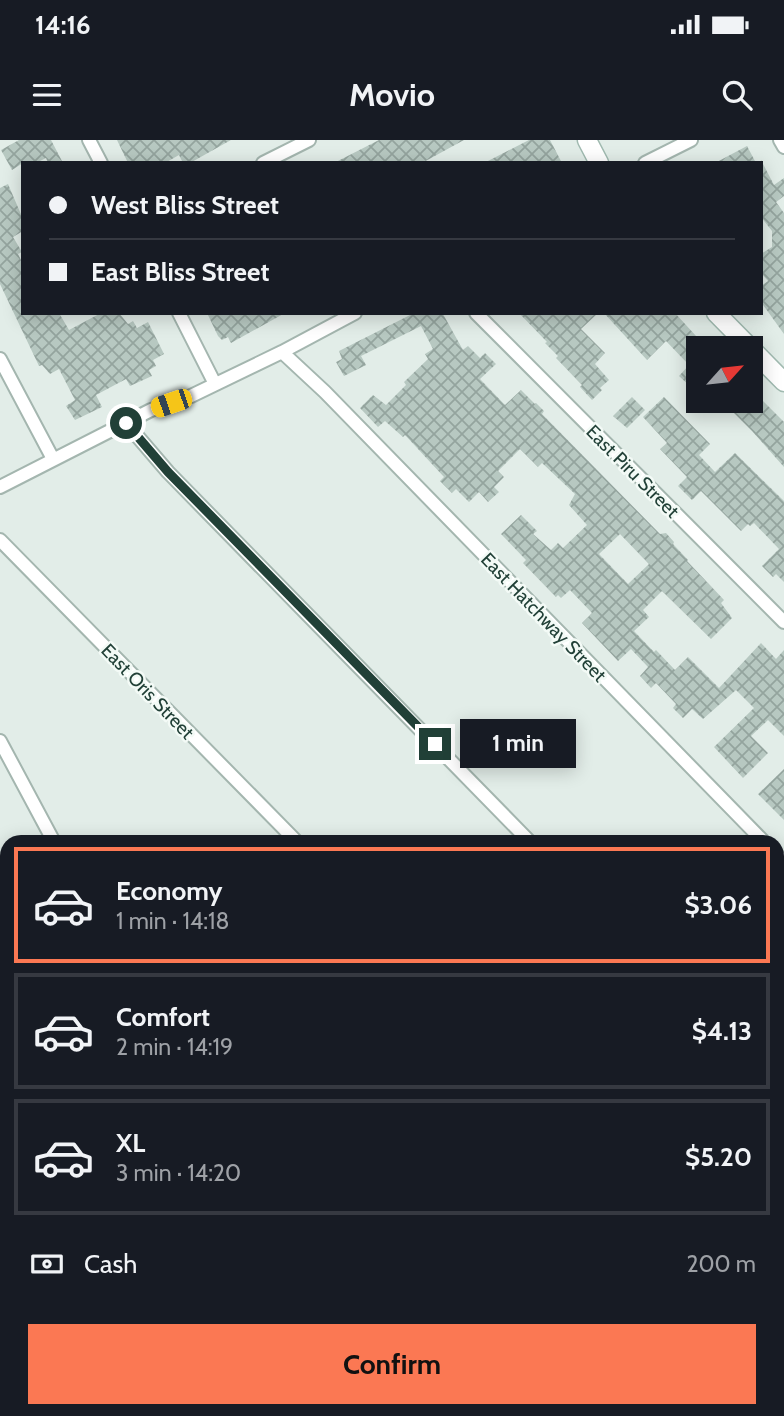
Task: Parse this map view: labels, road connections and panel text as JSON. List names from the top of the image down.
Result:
{
  "streets": {
    "street": ["East Piru Street", "East Hatchway Street", "East Oris Street"]
  },
  "north": "top right",
  "page": {
    "status": "14:16",
    "header": "Movio",
    "banner": ["West Bliss Street", "East Bliss Street"],
    "bubble": "1 min",
    "list": [
      {
        "name": "Economy",
        "note": "1 min · 14:18",
        "value": "$3.06"
      },
      {
        "name": "Comfort",
        "note": "2 min · 14:19",
        "value": "$4.13"
      },
      {
        "name": "XL",
        "note": "3 min · 14:20",
        "value": "$5.20"
      }
    ],
    "pay": ["Cash", "200 m"],
    "buttons": "Confirm"
  }
}
